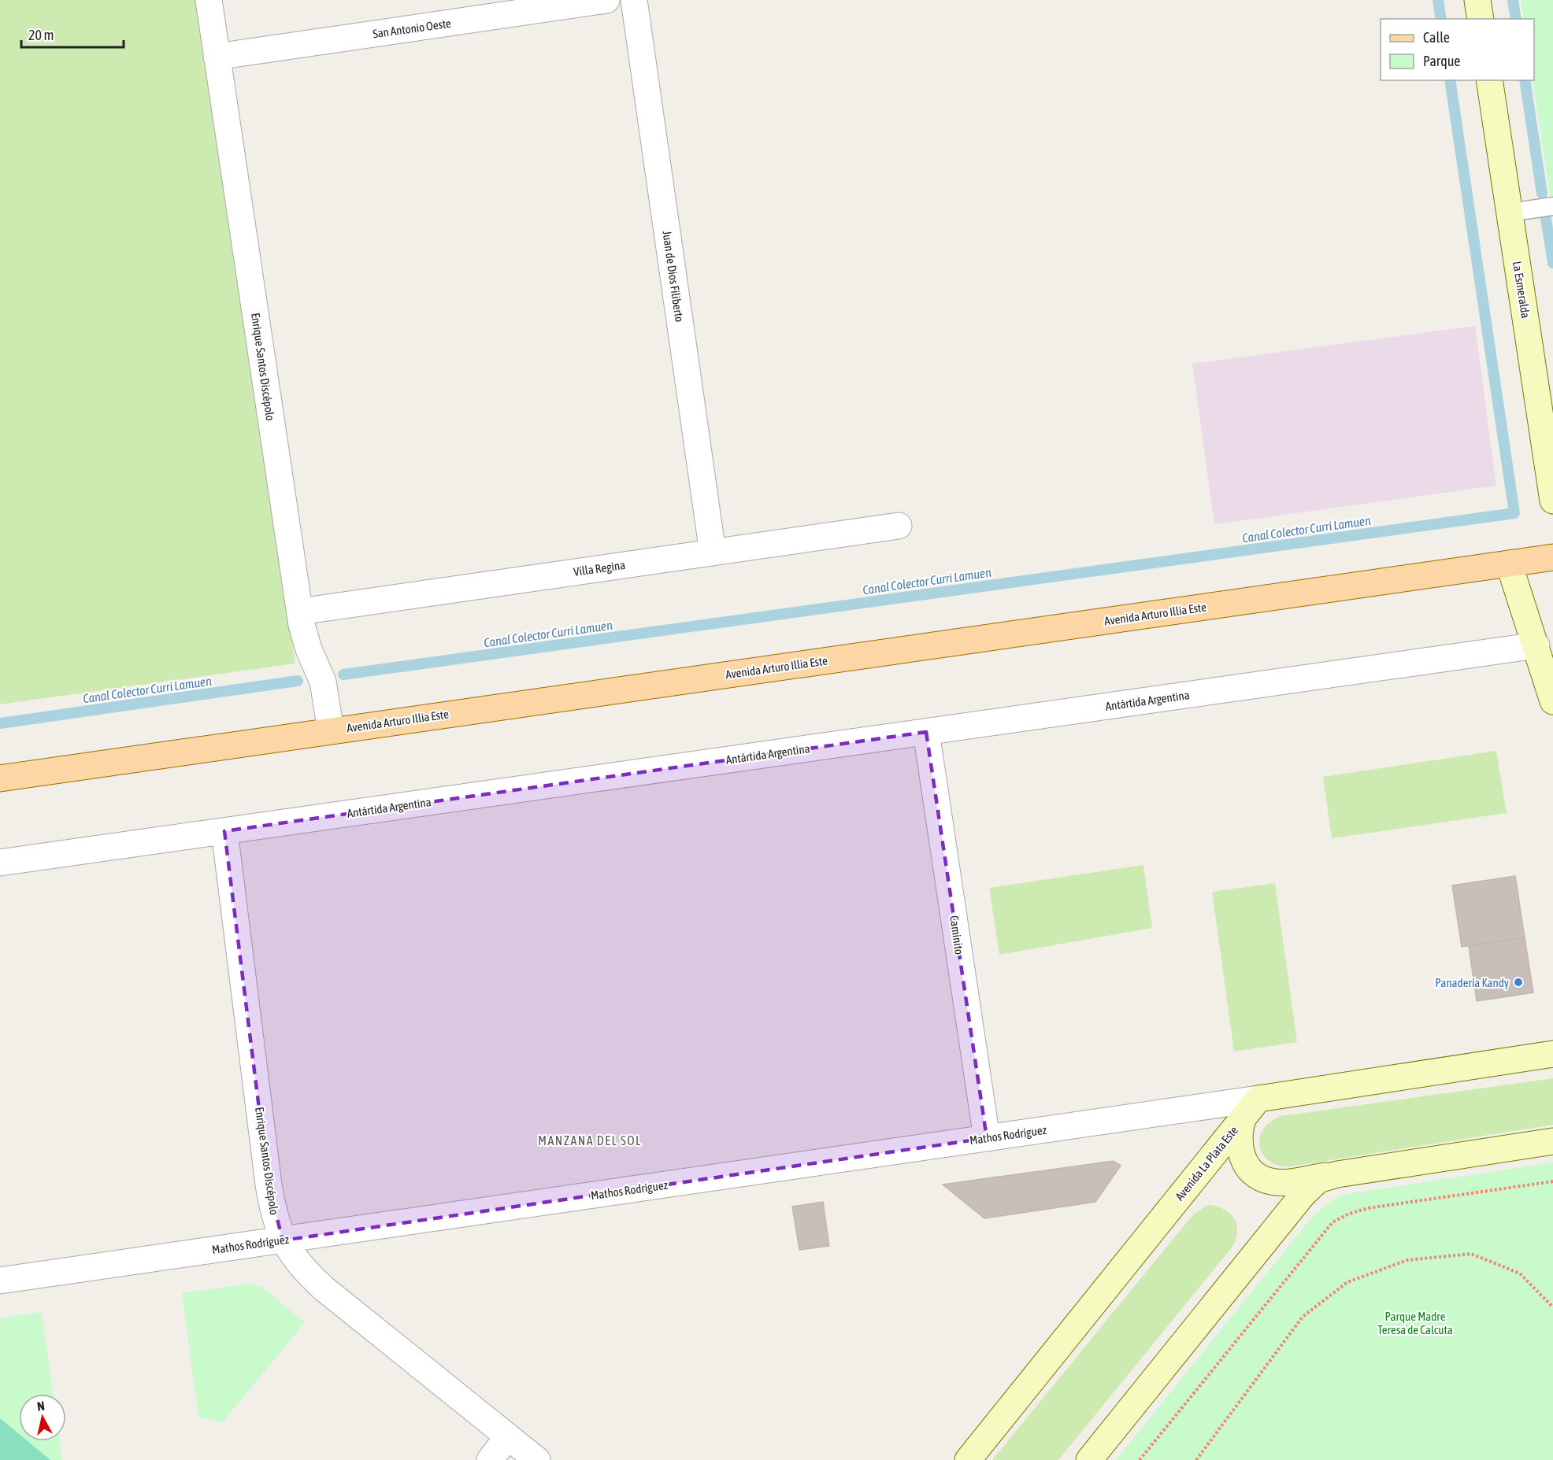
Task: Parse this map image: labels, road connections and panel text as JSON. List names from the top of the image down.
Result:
{
  "streets": {
    "main road": ["La Esmeralda", "Avenida Arturo Illia Este", "Avenida La Plata Este"],
    "street": [
      "San Antonio Oeste",
      "Juan de Dios Filiberto",
      "Enrique Santos Discépolo",
      "Villa Regina",
      "Antártida Argentina",
      "Caminito",
      "Mathos Rodríguez"
    ]
  },
  "crossings": [
    ["San Antonio Oeste", "Enrique Santos Discépolo"],
    ["Juan de Dios Filiberto", "Villa Regina"],
    ["Enrique Santos Discépolo", "Villa Regina"],
    ["Enrique Santos Discépolo", "Avenida Arturo Illia Este"],
    ["Enrique Santos Discépolo", "Antártida Argentina"],
    ["Enrique Santos Discépolo", "Mathos Rodríguez"],
    ["Antártida Argentina", "Caminito"],
    ["Caminito", "Mathos Rodríguez"],
    ["Mathos Rodríguez", "Avenida La Plata Este"]
  ],
  "districts": ["MANZANA DEL SOL"],
  "water": ["Canal Colector Curri Lamuen"],
  "parks": ["Parque Madre Teresa de Calcuta"],
  "places": ["Panadería Kandy"],
  "legend": ["Calle", "Parque"],
  "scale_bar": "20 m",
  "north": "top"
}
